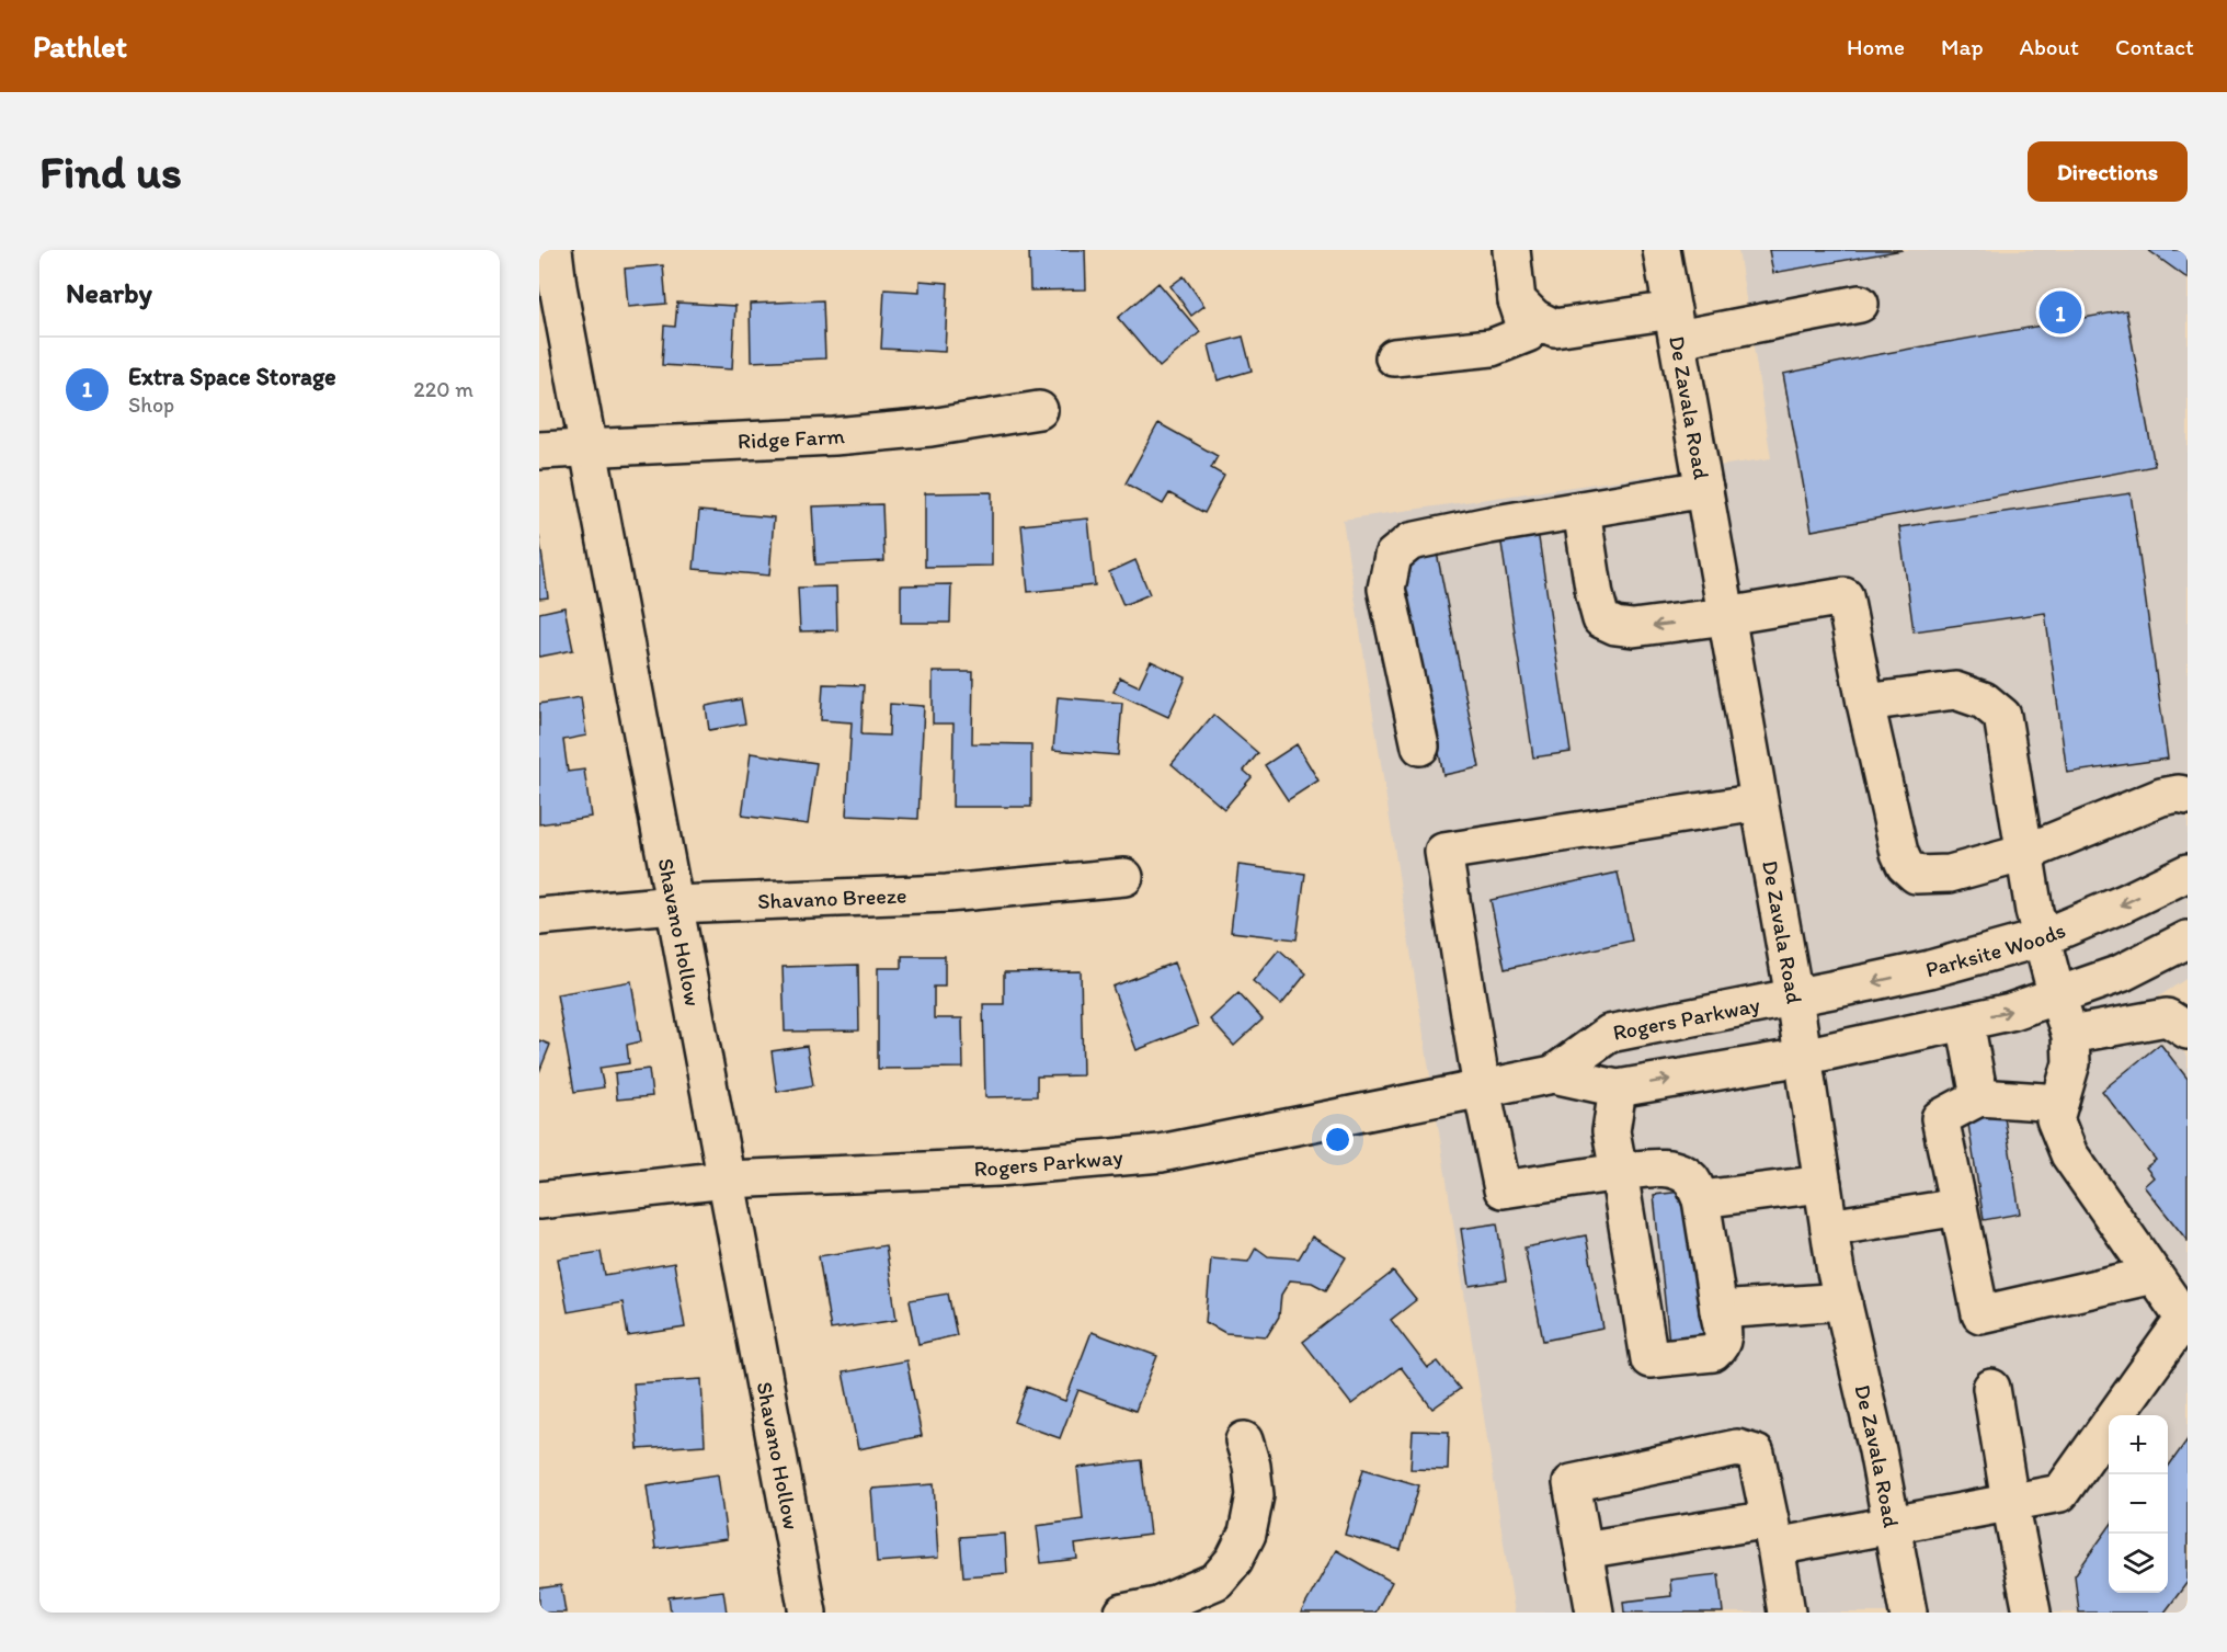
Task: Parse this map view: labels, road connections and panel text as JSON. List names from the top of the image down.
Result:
{
  "streets": {
    "street": [
      "De Zavala Road",
      "Ridge Farm",
      "Shavano Breeze",
      "Shavano Hollow",
      "Parksite Woods",
      "Rogers Parkway"
    ]
  },
  "crossings": [
    ["De Zavala Road", "Parksite Woods"],
    ["De Zavala Road", "Rogers Parkway"],
    ["Ridge Farm", "Shavano Hollow"],
    ["Shavano Breeze", "Shavano Hollow"],
    ["Shavano Hollow", "Rogers Parkway"],
    ["Parksite Woods", "Rogers Parkway"]
  ],
  "page": {
    "header": "Pathlet",
    "nav": [
      "Home",
      "Map",
      "About",
      "Contact"
    ],
    "buttons": "Directions",
    "title": "Find us",
    "heading": "Nearby",
    "pins": "1",
    "list": [
      {
        "mark": "1",
        "name": "Extra Space Storage",
        "note": "Shop",
        "value": "220 m"
      }
    ],
    "map_buttons": ["+", "−"]
  }
}
